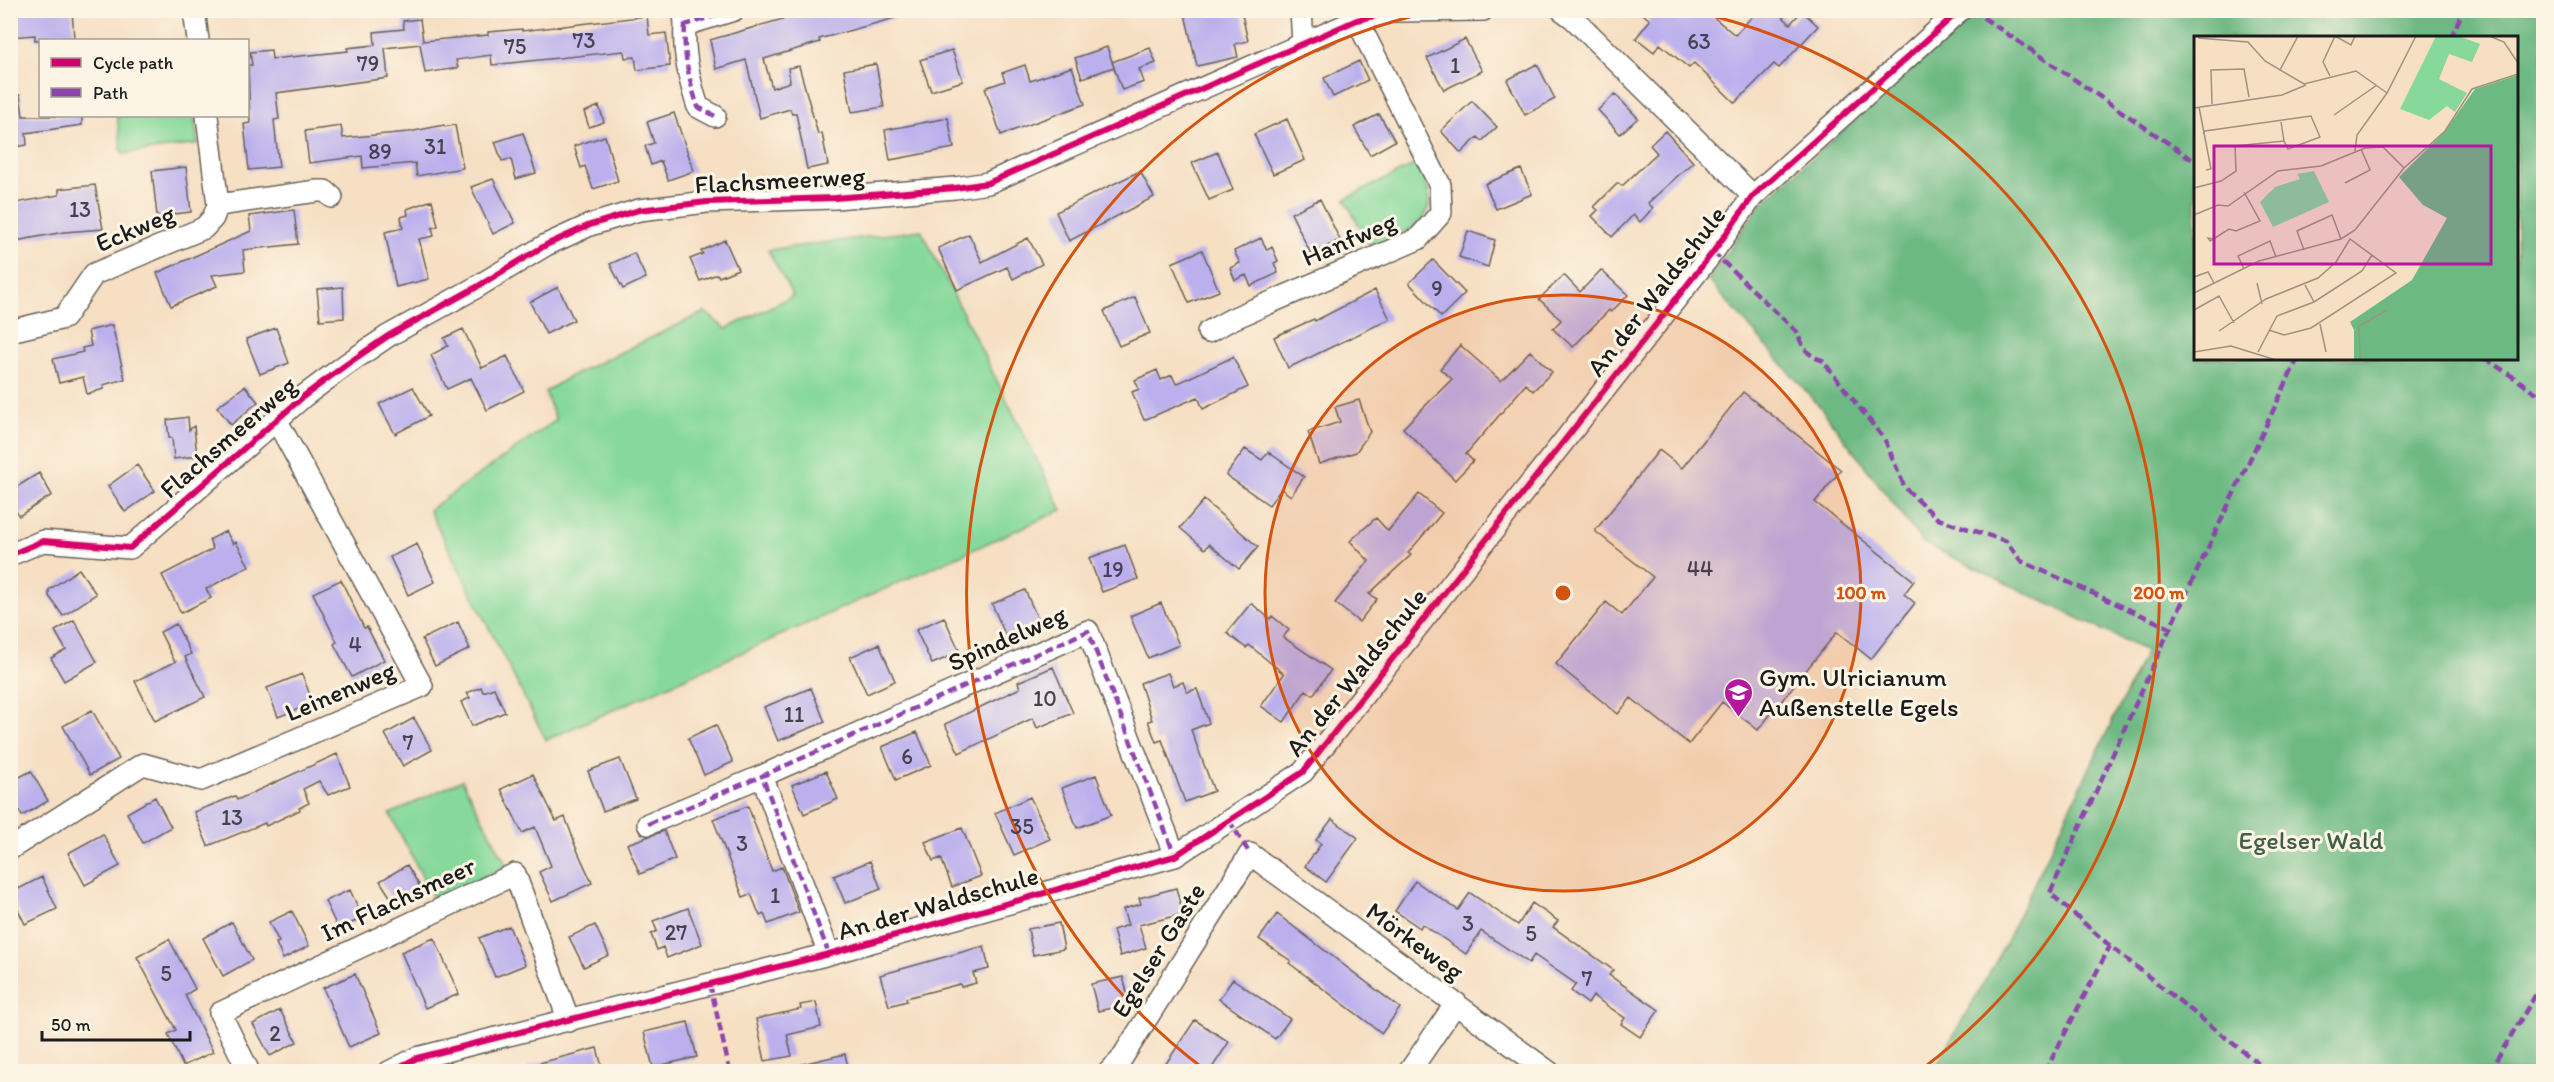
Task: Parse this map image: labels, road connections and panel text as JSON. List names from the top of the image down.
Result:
{
  "streets": {
    "street": [
      "Flachsmeerweg",
      "Eckweg",
      "Hanfweg",
      "An der Waldschule",
      "Spindelweg",
      "Leinenweg",
      "Im Flachsmeer",
      "Mörkeweg",
      "Egelser Gaste"
    ]
  },
  "crossings": [
    ["Flachsmeerweg", "Hanfweg"],
    ["Flachsmeerweg", "Leinenweg"],
    ["An der Waldschule", "Spindelweg"],
    ["An der Waldschule", "Im Flachsmeer"],
    ["Mörkeweg", "Egelser Gaste"]
  ],
  "parks": ["Egelser Wald"],
  "places": {
    "school or university": ["Gym. Ulricianum Außenstelle Egels"]
  },
  "house_numbers": [
    "73",
    "63",
    "75",
    "79",
    "1",
    "31",
    "89",
    "13",
    "9",
    "44",
    "19",
    "4",
    "10",
    "11",
    "7",
    "6",
    "13",
    "35",
    "3",
    "1",
    "3",
    "27",
    "5",
    "5",
    "7",
    "2"
  ],
  "legend": ["Cycle path", "Path"],
  "scale_bar": "50 m",
  "rings": ["100 m", "200 m"]
}
